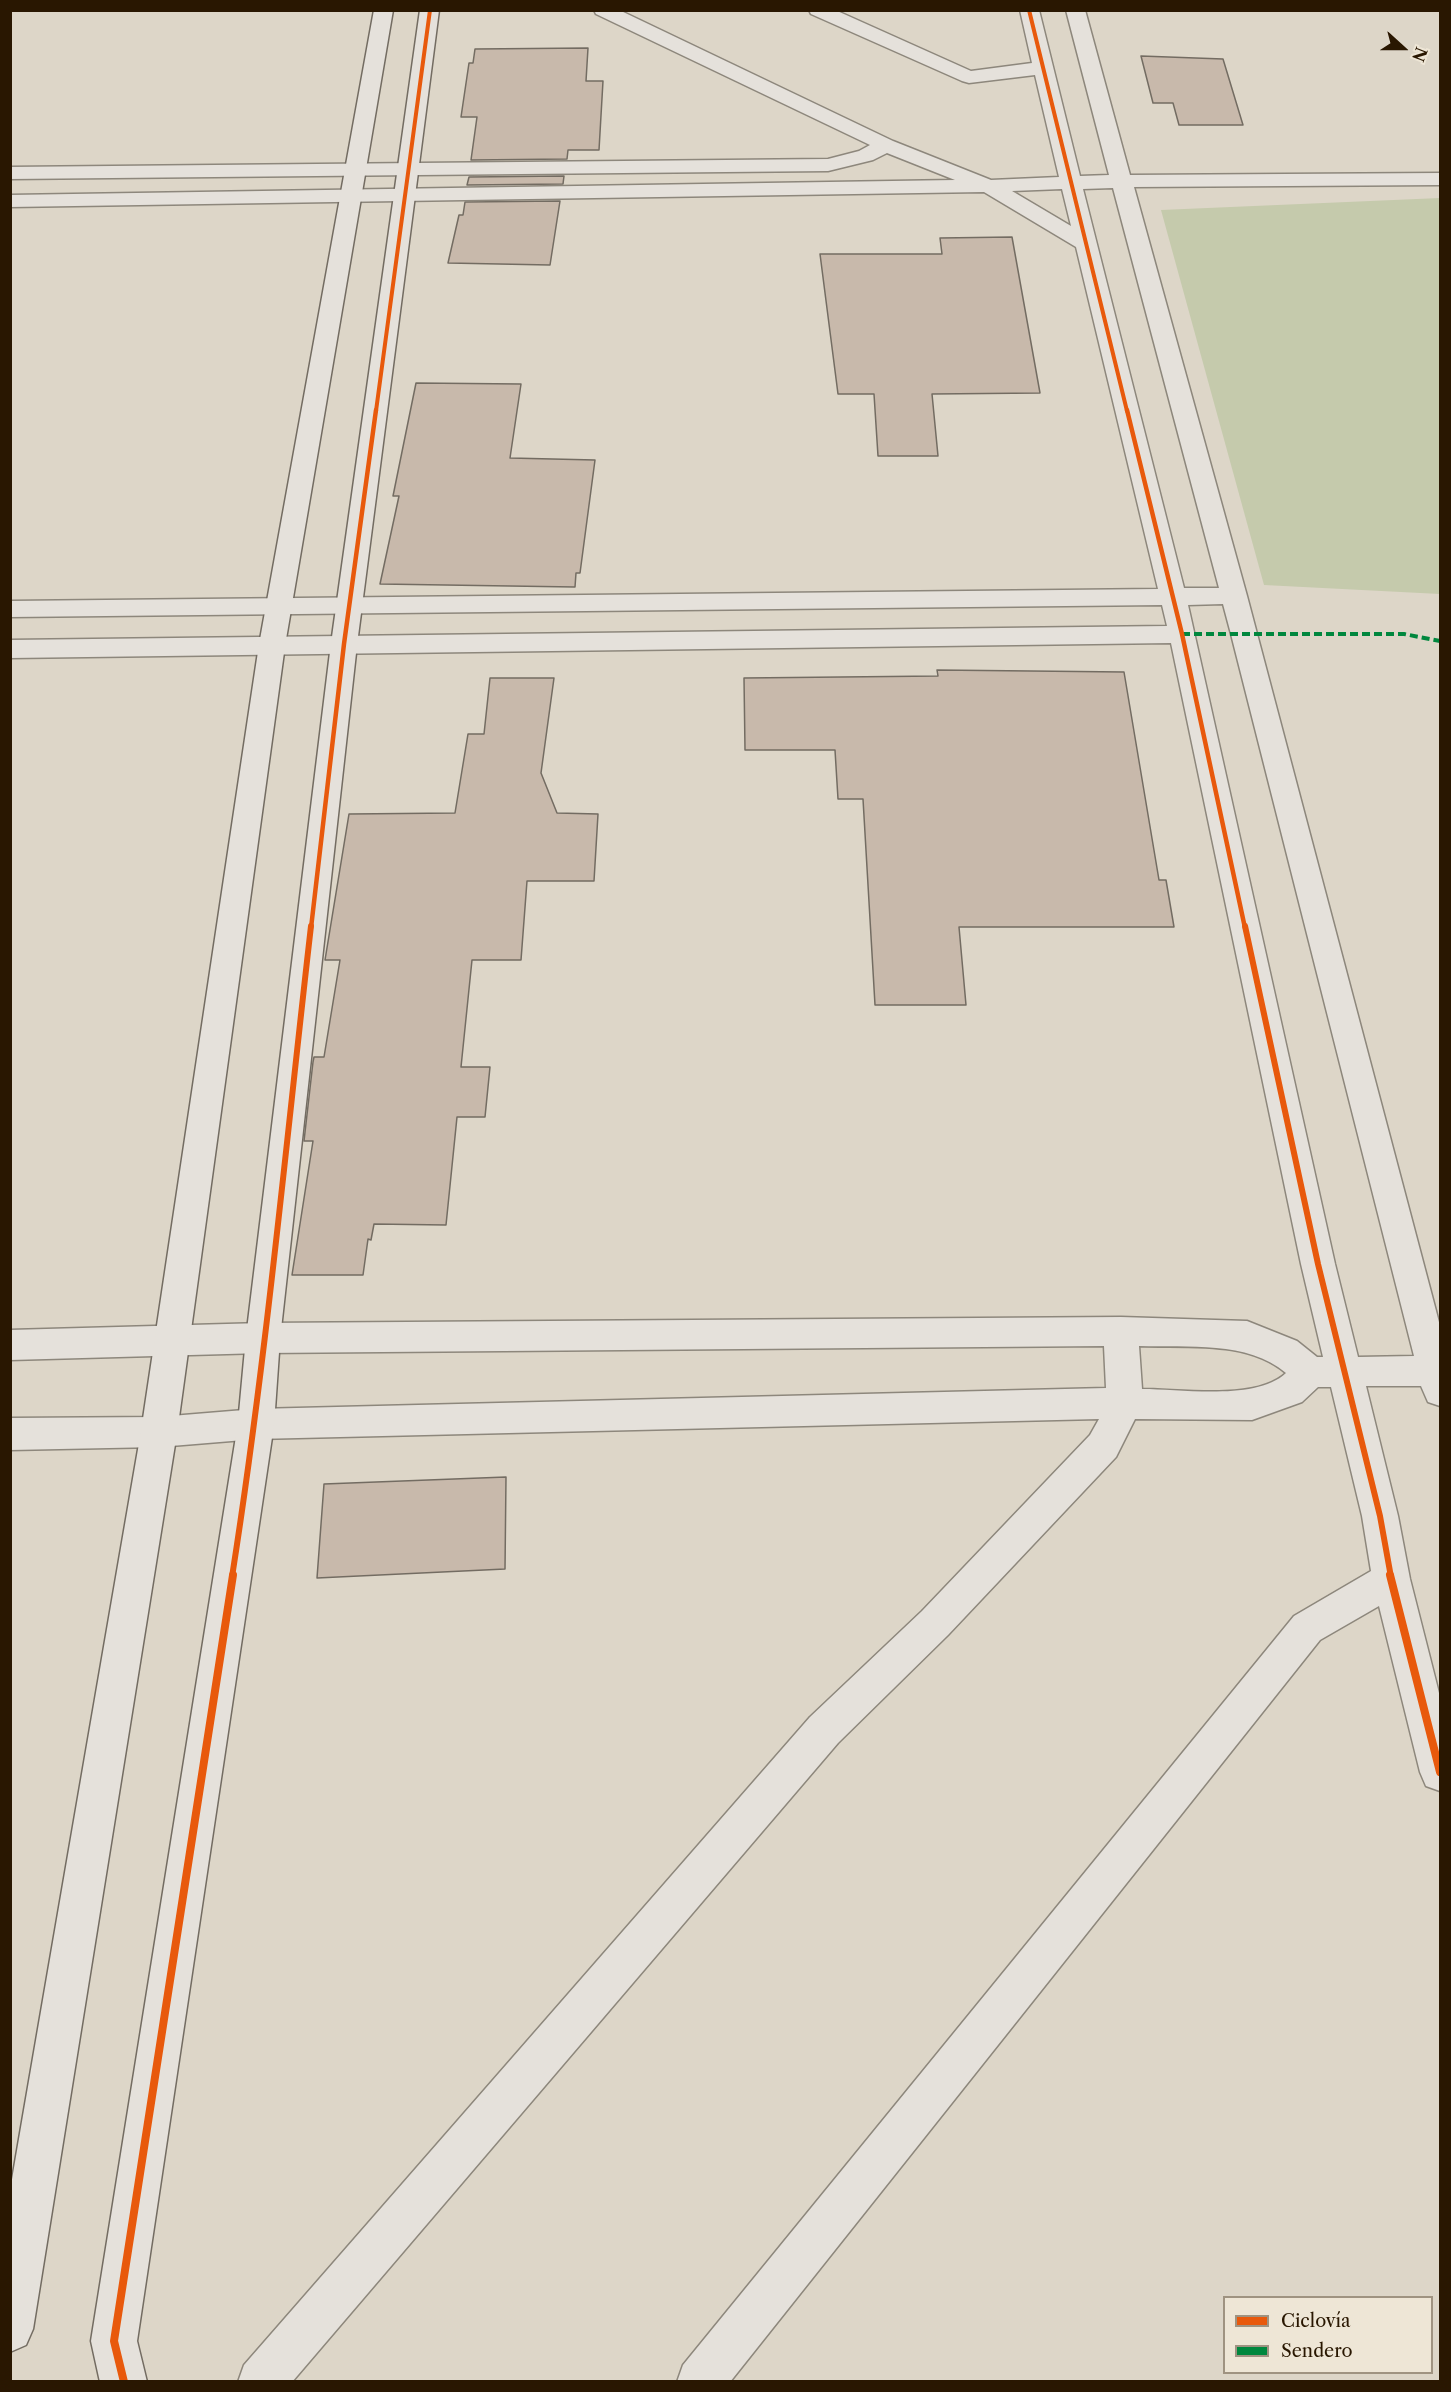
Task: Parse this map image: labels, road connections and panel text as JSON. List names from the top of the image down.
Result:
{
  "legend": ["Ciclovía", "Sendero"],
  "north": "right"
}
